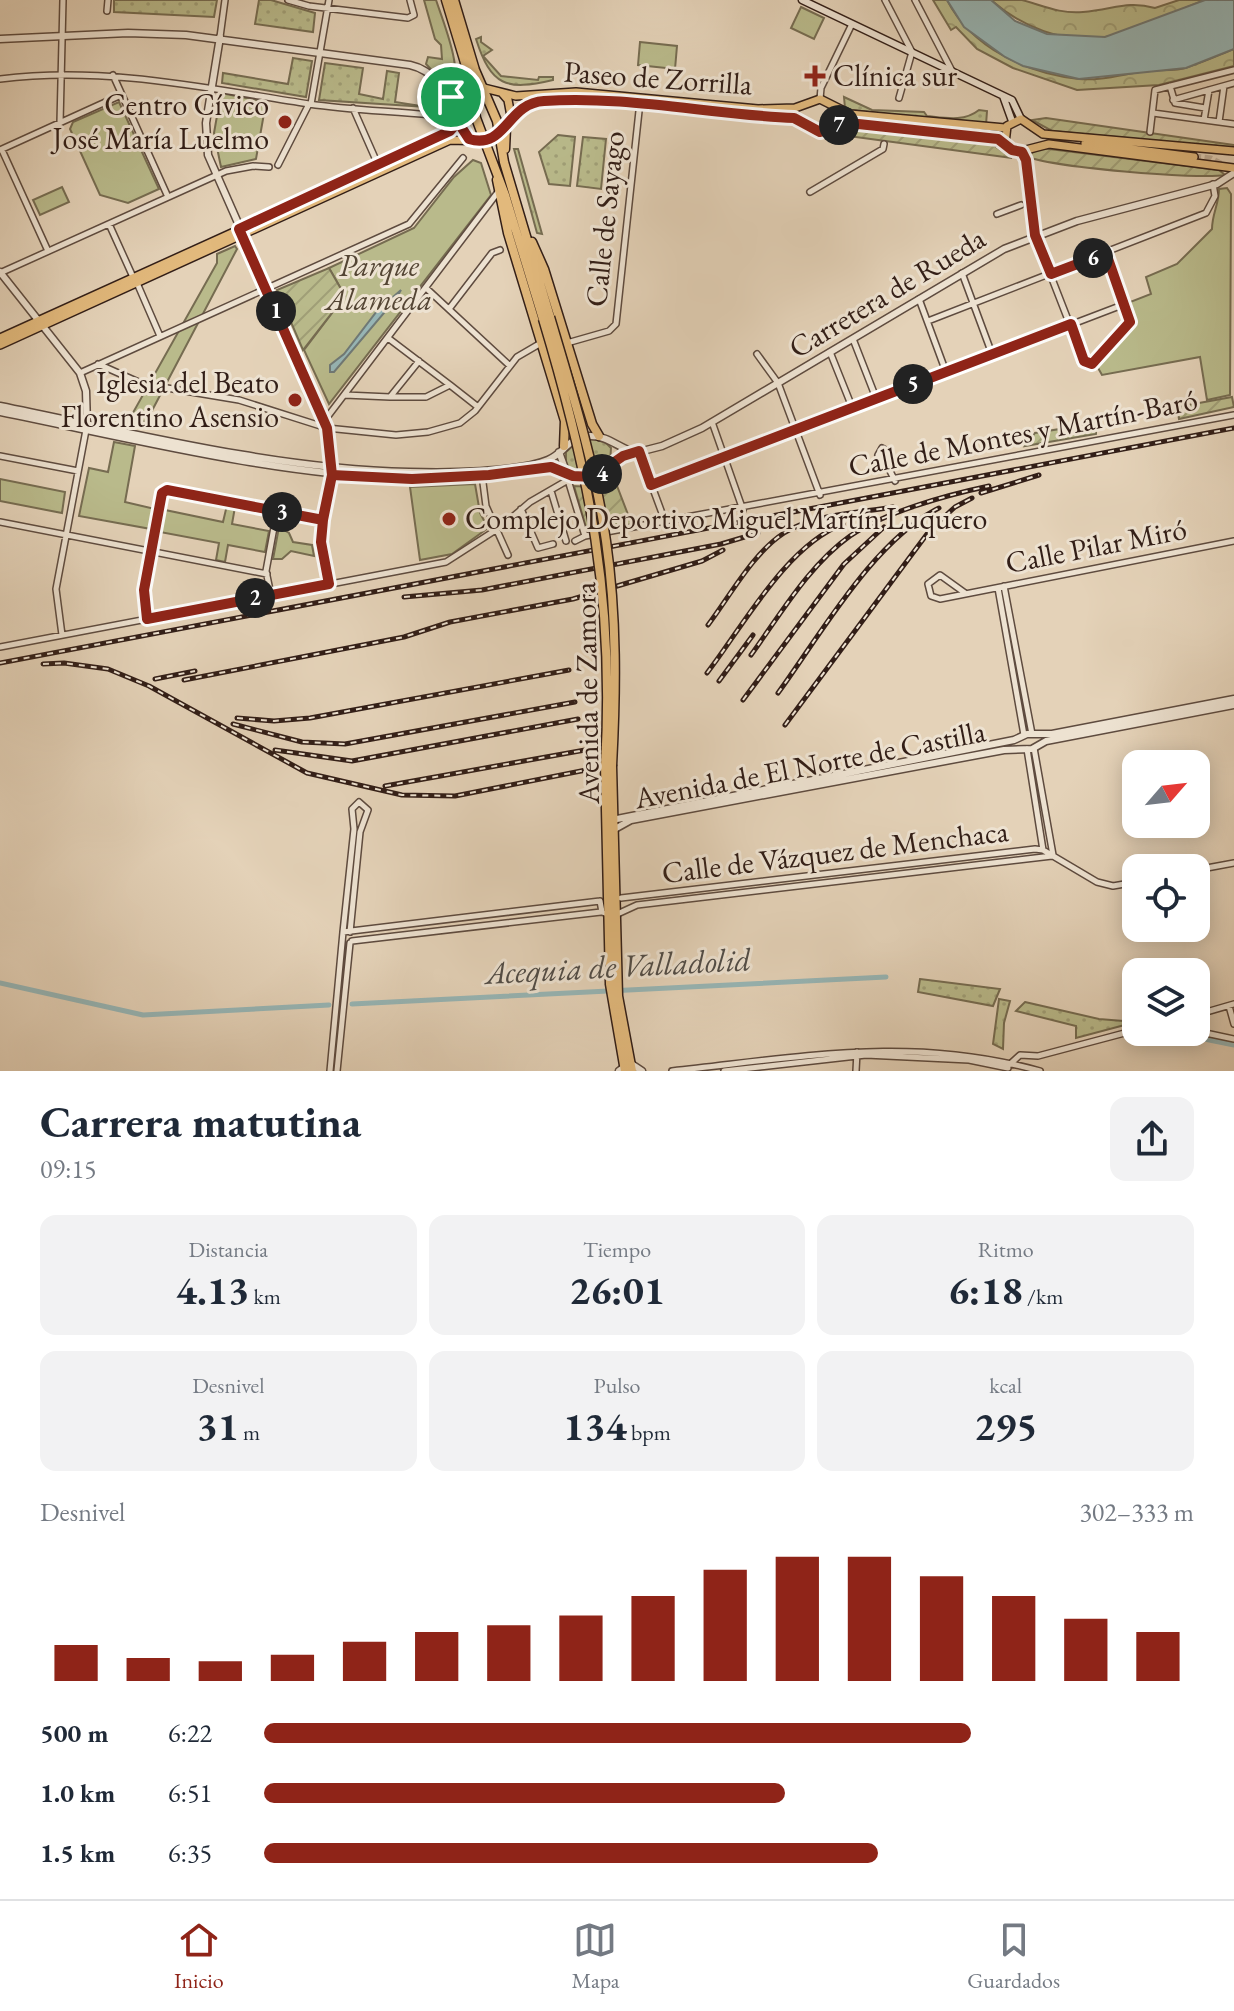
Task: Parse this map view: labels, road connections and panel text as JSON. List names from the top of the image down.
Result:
{
  "streets": {
    "highway": ["Avenida de Zamora"],
    "main road": ["Paseo de Zorrilla"],
    "street": [
      "Calle de Sayago",
      "Carretera de Rueda",
      "Calle de Montes y Martín-Baró",
      "Calle Pilar Miró",
      "Avenida de El Norte de Castilla",
      "Calle de Vázquez de Menchaca"
    ]
  },
  "crossings": [
    ["Paseo de Zorrilla", "Avenida de Zamora"],
    ["Avenida de Zamora", "Avenida de El Norte de Castilla"],
    ["Avenida de Zamora", "Calle de Vázquez de Menchaca"]
  ],
  "water": ["Acequia de Valladolid"],
  "parks": ["Parque Alameda"],
  "places": {
    "health": ["Clínica sur"],
    "other": ["Centro Cívico José María Luelmo", "Iglesia del Beato Florentino Asensio", "Complejo Deportivo Miguel Martín Luquero"]
  },
  "north": "top right",
  "page": {
    "pins": [
      "7",
      "6",
      "1",
      "5",
      "4",
      "3",
      "2"
    ],
    "heading": ["Carrera matutina", "09:15"],
    "stats": [
      ["Distancia", "4.13 km"],
      ["Tiempo", "26:01"],
      ["Ritmo", "6:18 /km"],
      ["Desnivel", "31 m"],
      ["Pulso", "134 bpm"],
      ["kcal", "295"]
    ],
    "chart": ["Desnivel", "302–333 m"],
    "list": [
      {
        "name": "500 m",
        "note": "6:22"
      },
      {
        "name": "1.0 km",
        "note": "6:51"
      },
      {
        "name": "1.5 km",
        "note": "6:35"
      }
    ],
    "tabs": ["Inicio", "Mapa", "Guardados"]
  }
}
